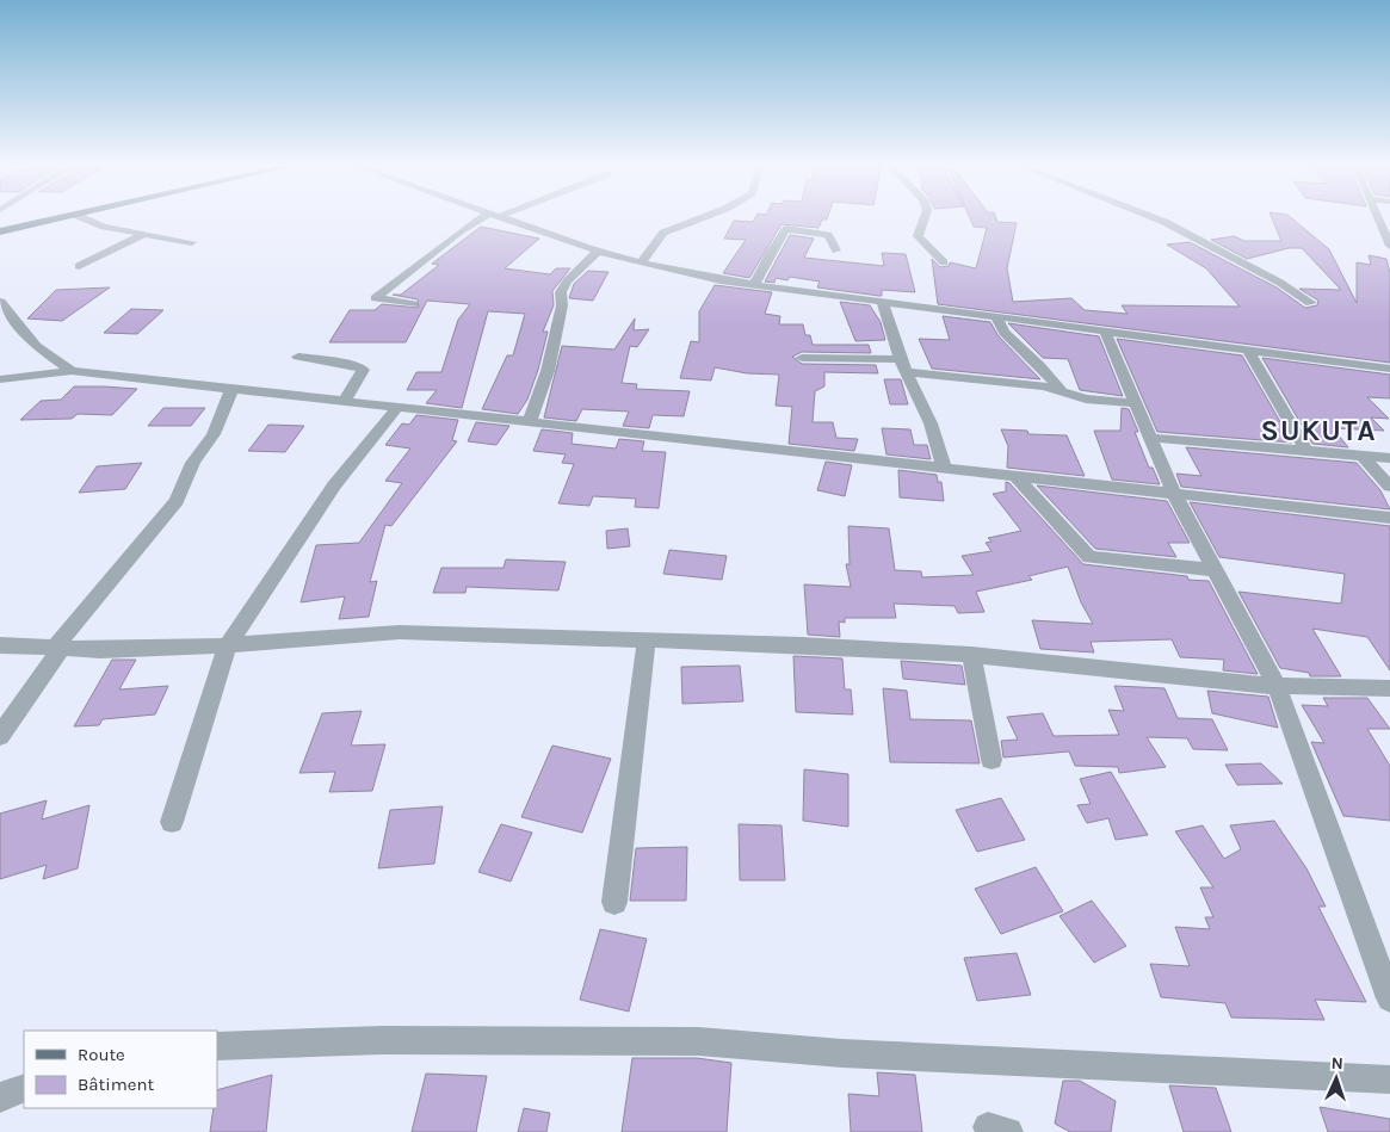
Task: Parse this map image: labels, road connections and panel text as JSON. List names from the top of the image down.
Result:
{
  "districts": ["SUKUTA"],
  "legend": ["Route", "Bâtiment"],
  "north": "top"
}
